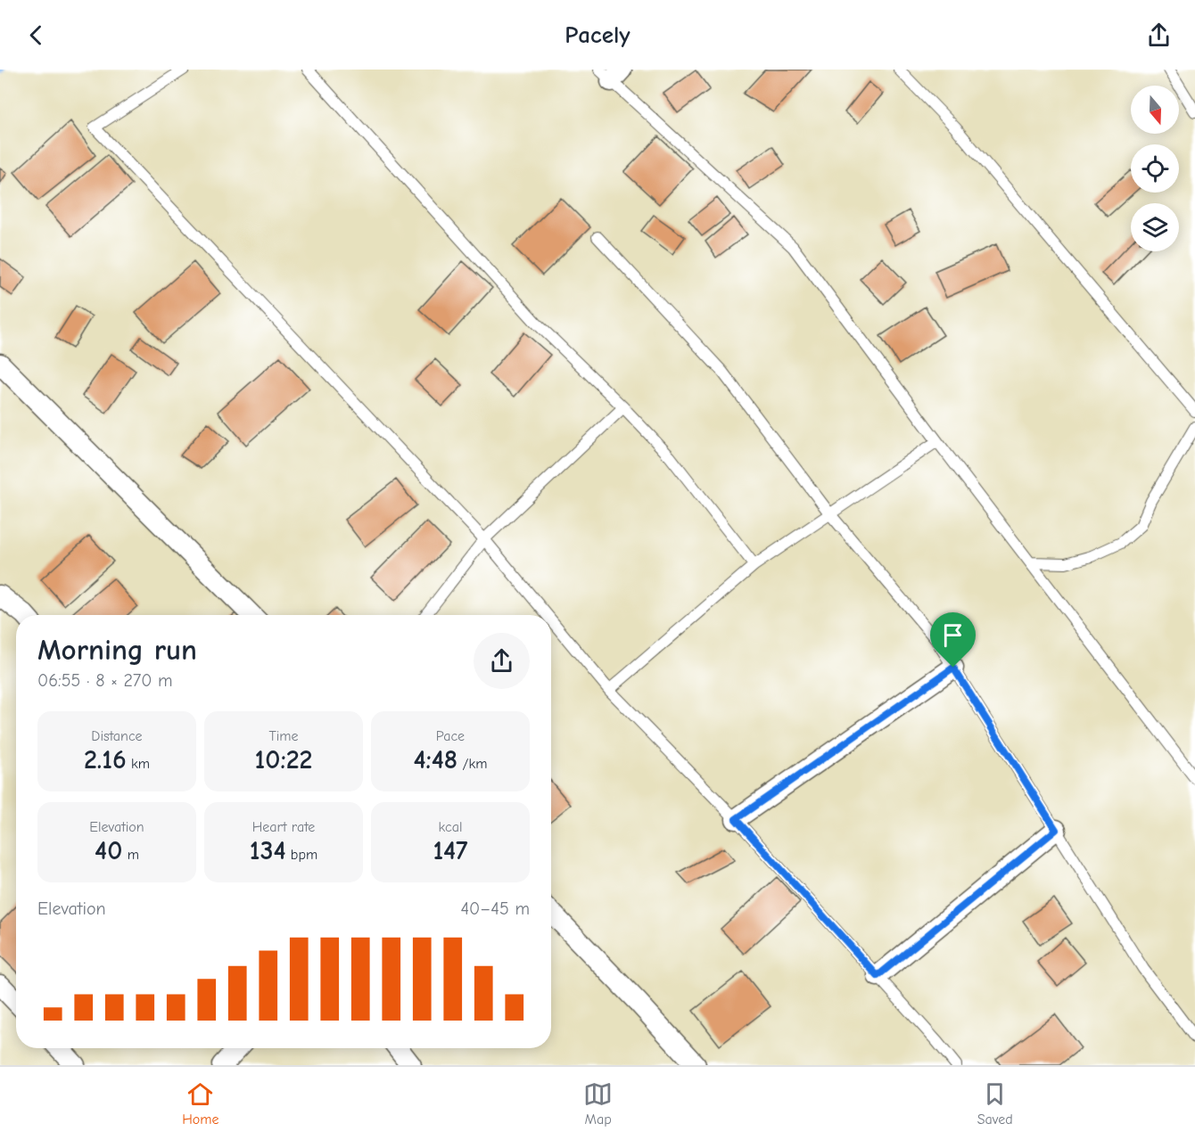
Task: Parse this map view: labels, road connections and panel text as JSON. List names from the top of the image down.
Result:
{
  "north": "bottom",
  "page": {
    "header": "Pacely",
    "heading": ["Morning run", "06:55 · 8 × 270 m"],
    "stats": [
      ["Distance", "2.16 km"],
      ["Time", "10:22"],
      ["Pace", "4:48 /km"],
      ["Elevation", "40 m"],
      ["Heart rate", "134 bpm"],
      ["kcal", "147"]
    ],
    "chart": ["Elevation", "40–45 m"],
    "tabs": ["Home", "Map", "Saved"]
  }
}
